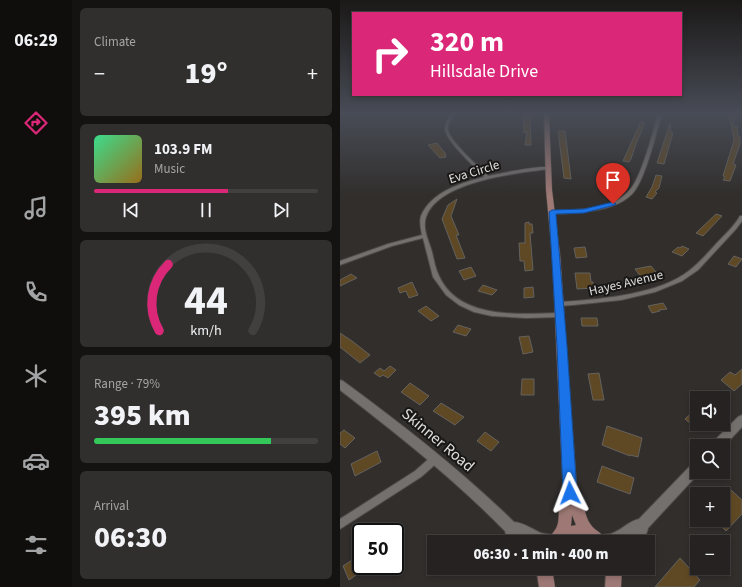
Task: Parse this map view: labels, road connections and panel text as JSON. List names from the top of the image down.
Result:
{
  "streets": {
    "street": ["Eva Circle", "Hayes Avenue", "Skinner Road"]
  },
  "page": {
    "tabs": "06:29",
    "tile": [
      "Climate",
      ["Range · 79%", "395 km"],
      ["Arrival", "06:30"]
    ],
    "turn": ["320 m", "Hillsdale Drive"],
    "heat": ["−", "19°", "+"],
    "song": ["103.9 FM", "Music"],
    "map_buttons": ["+", "−"],
    "limit": "50",
    "trip": "06:30 · 1 min · 400 m",
    "gauge": ["44", "km/h"]
  }
}
